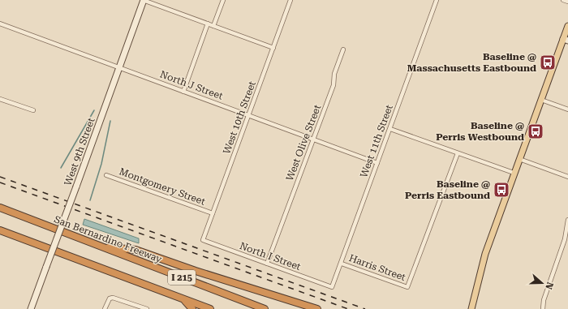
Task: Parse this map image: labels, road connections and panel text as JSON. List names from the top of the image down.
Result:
{
  "streets": {
    "highway": ["San Bernardino Freeway", "I 215"],
    "street": [
      "North J Street",
      "West 10th Street",
      "West 11th Street",
      "West Olive Street",
      "West 9th Street",
      "Montgomery Street",
      "North I Street",
      "Harris Street"
    ]
  },
  "crossings": [
    ["North J Street", "West 10th Street"],
    ["North J Street", "West 11th Street"],
    ["North J Street", "West Olive Street"],
    ["North J Street", "West 9th Street"],
    ["West 10th Street", "Montgomery Street"],
    ["West 10th Street", "North I Street"],
    ["West 11th Street", "North I Street"],
    ["West 11th Street", "Harris Street"],
    ["West Olive Street", "North I Street"]
  ],
  "places": {
    "bus stop": ["Baseline @ Massachusetts Eastbound", "Baseline @ Perris Westbound", "Baseline @ Perris Eastbound"]
  },
  "north": "right"
}
